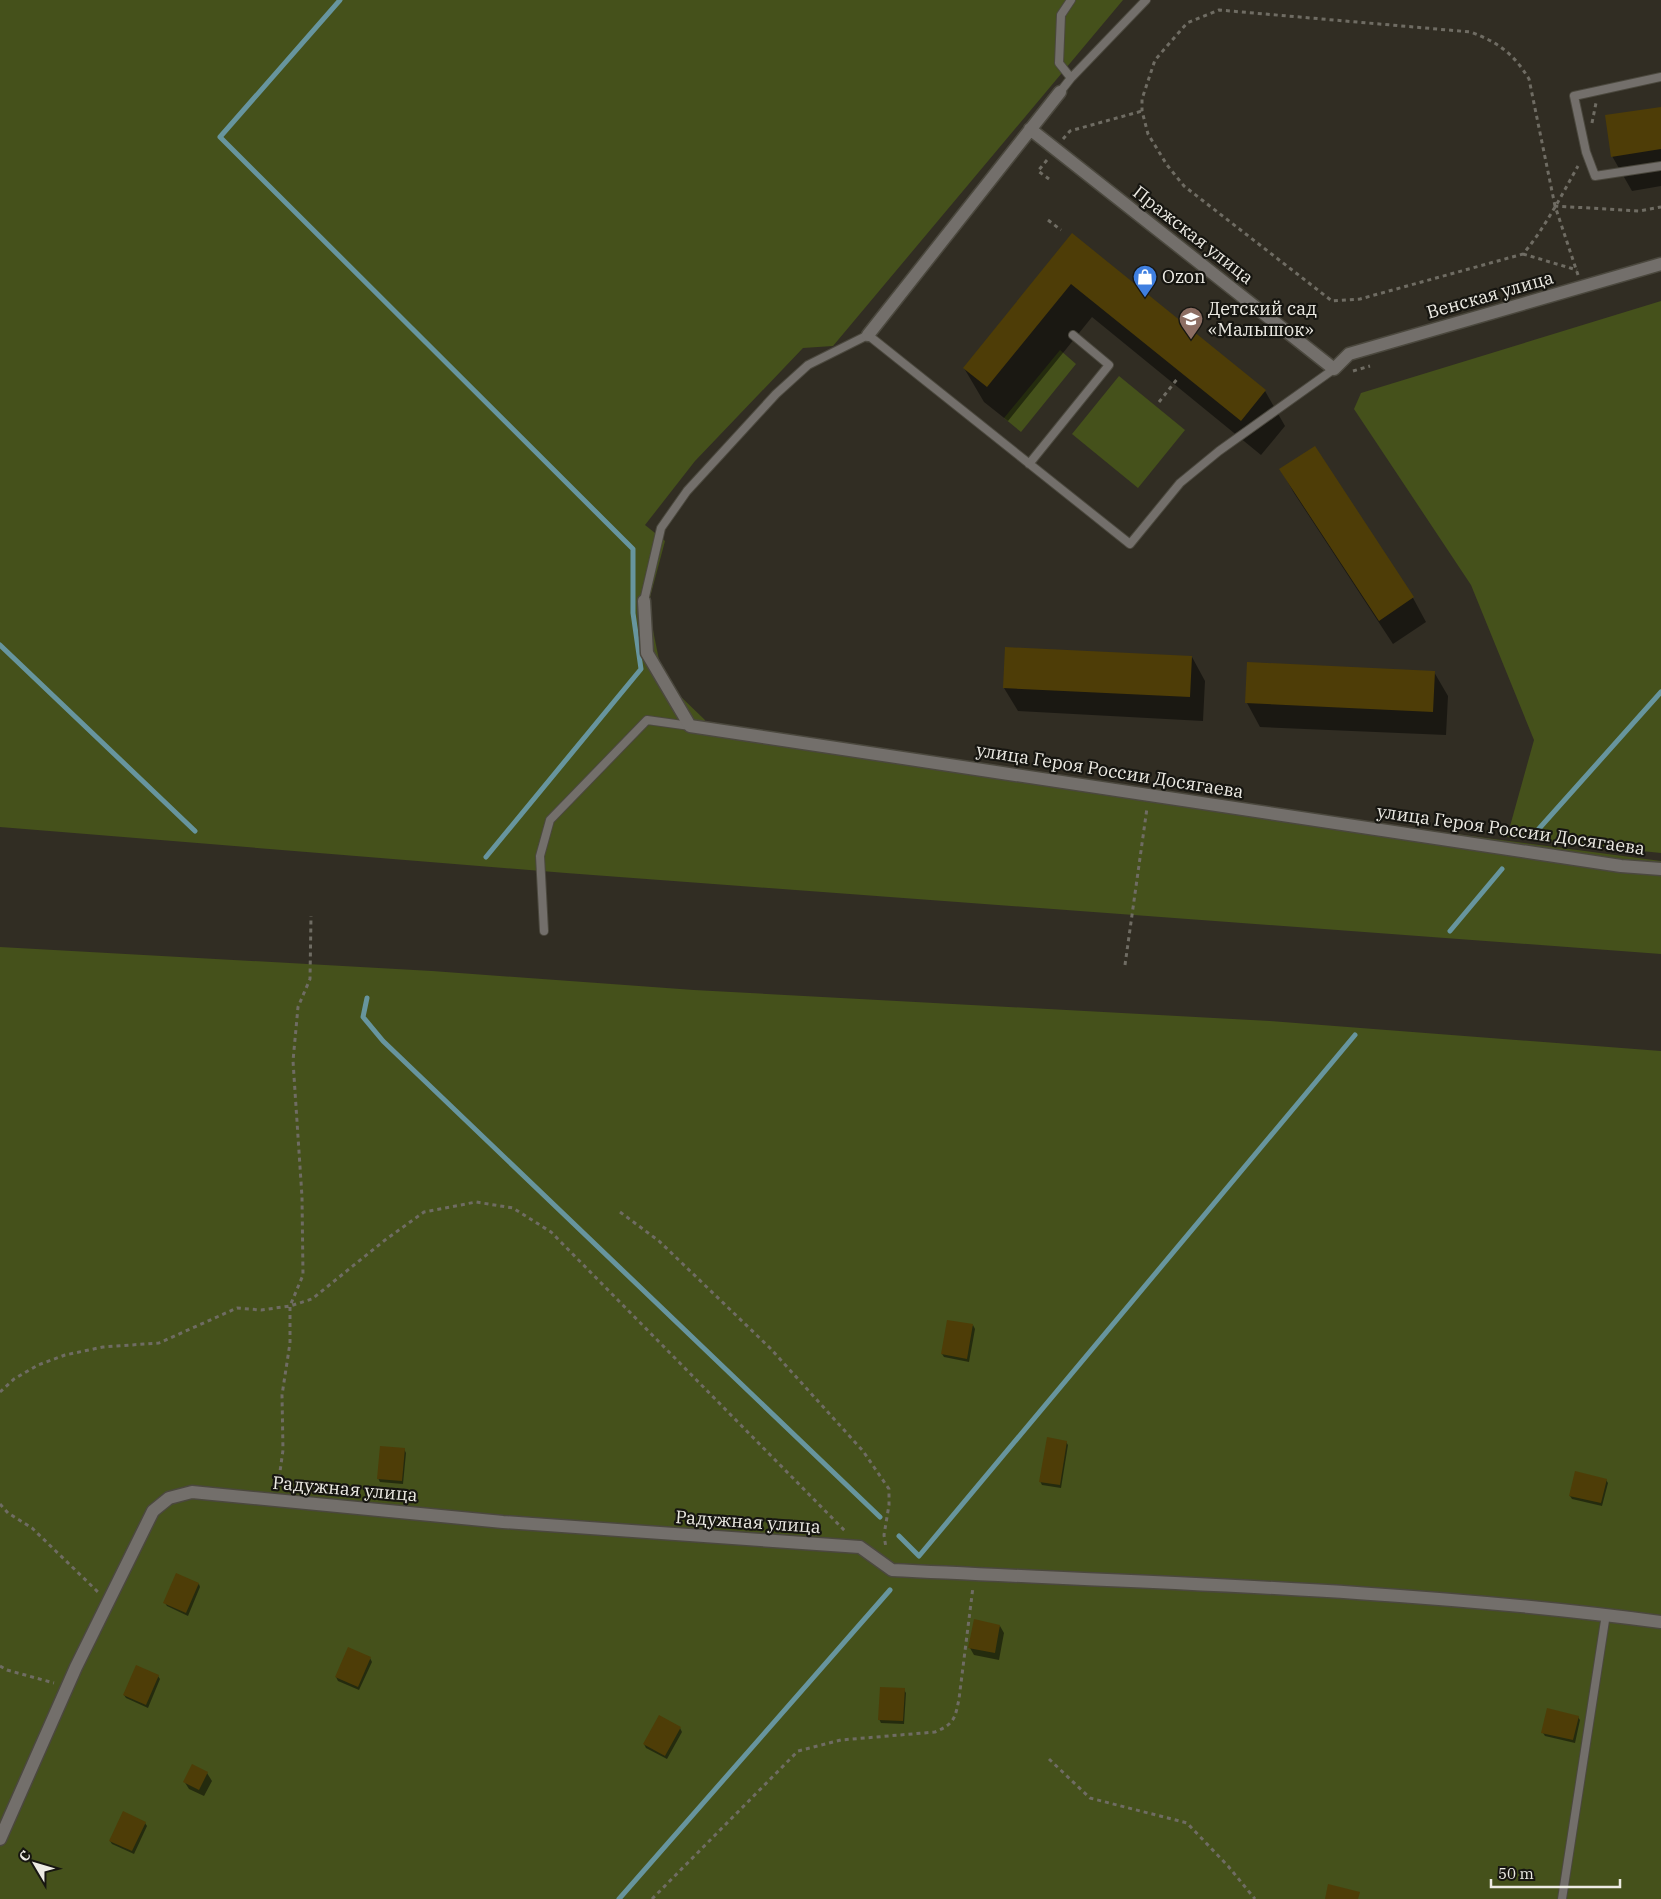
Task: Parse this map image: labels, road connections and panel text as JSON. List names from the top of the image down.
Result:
{
  "streets": {
    "street": [
      "Пражская улица",
      "Венская улица",
      "улица Героя России Досягаева",
      "Радужная улица"
    ]
  },
  "crossings": [
    ["Пражская улица", "Венская улица"]
  ],
  "places": {
    "shop": ["Ozon"],
    "school or university": ["Детский сад «Малышок»"]
  },
  "scale_bar": "50 m",
  "north": "top left"
}
